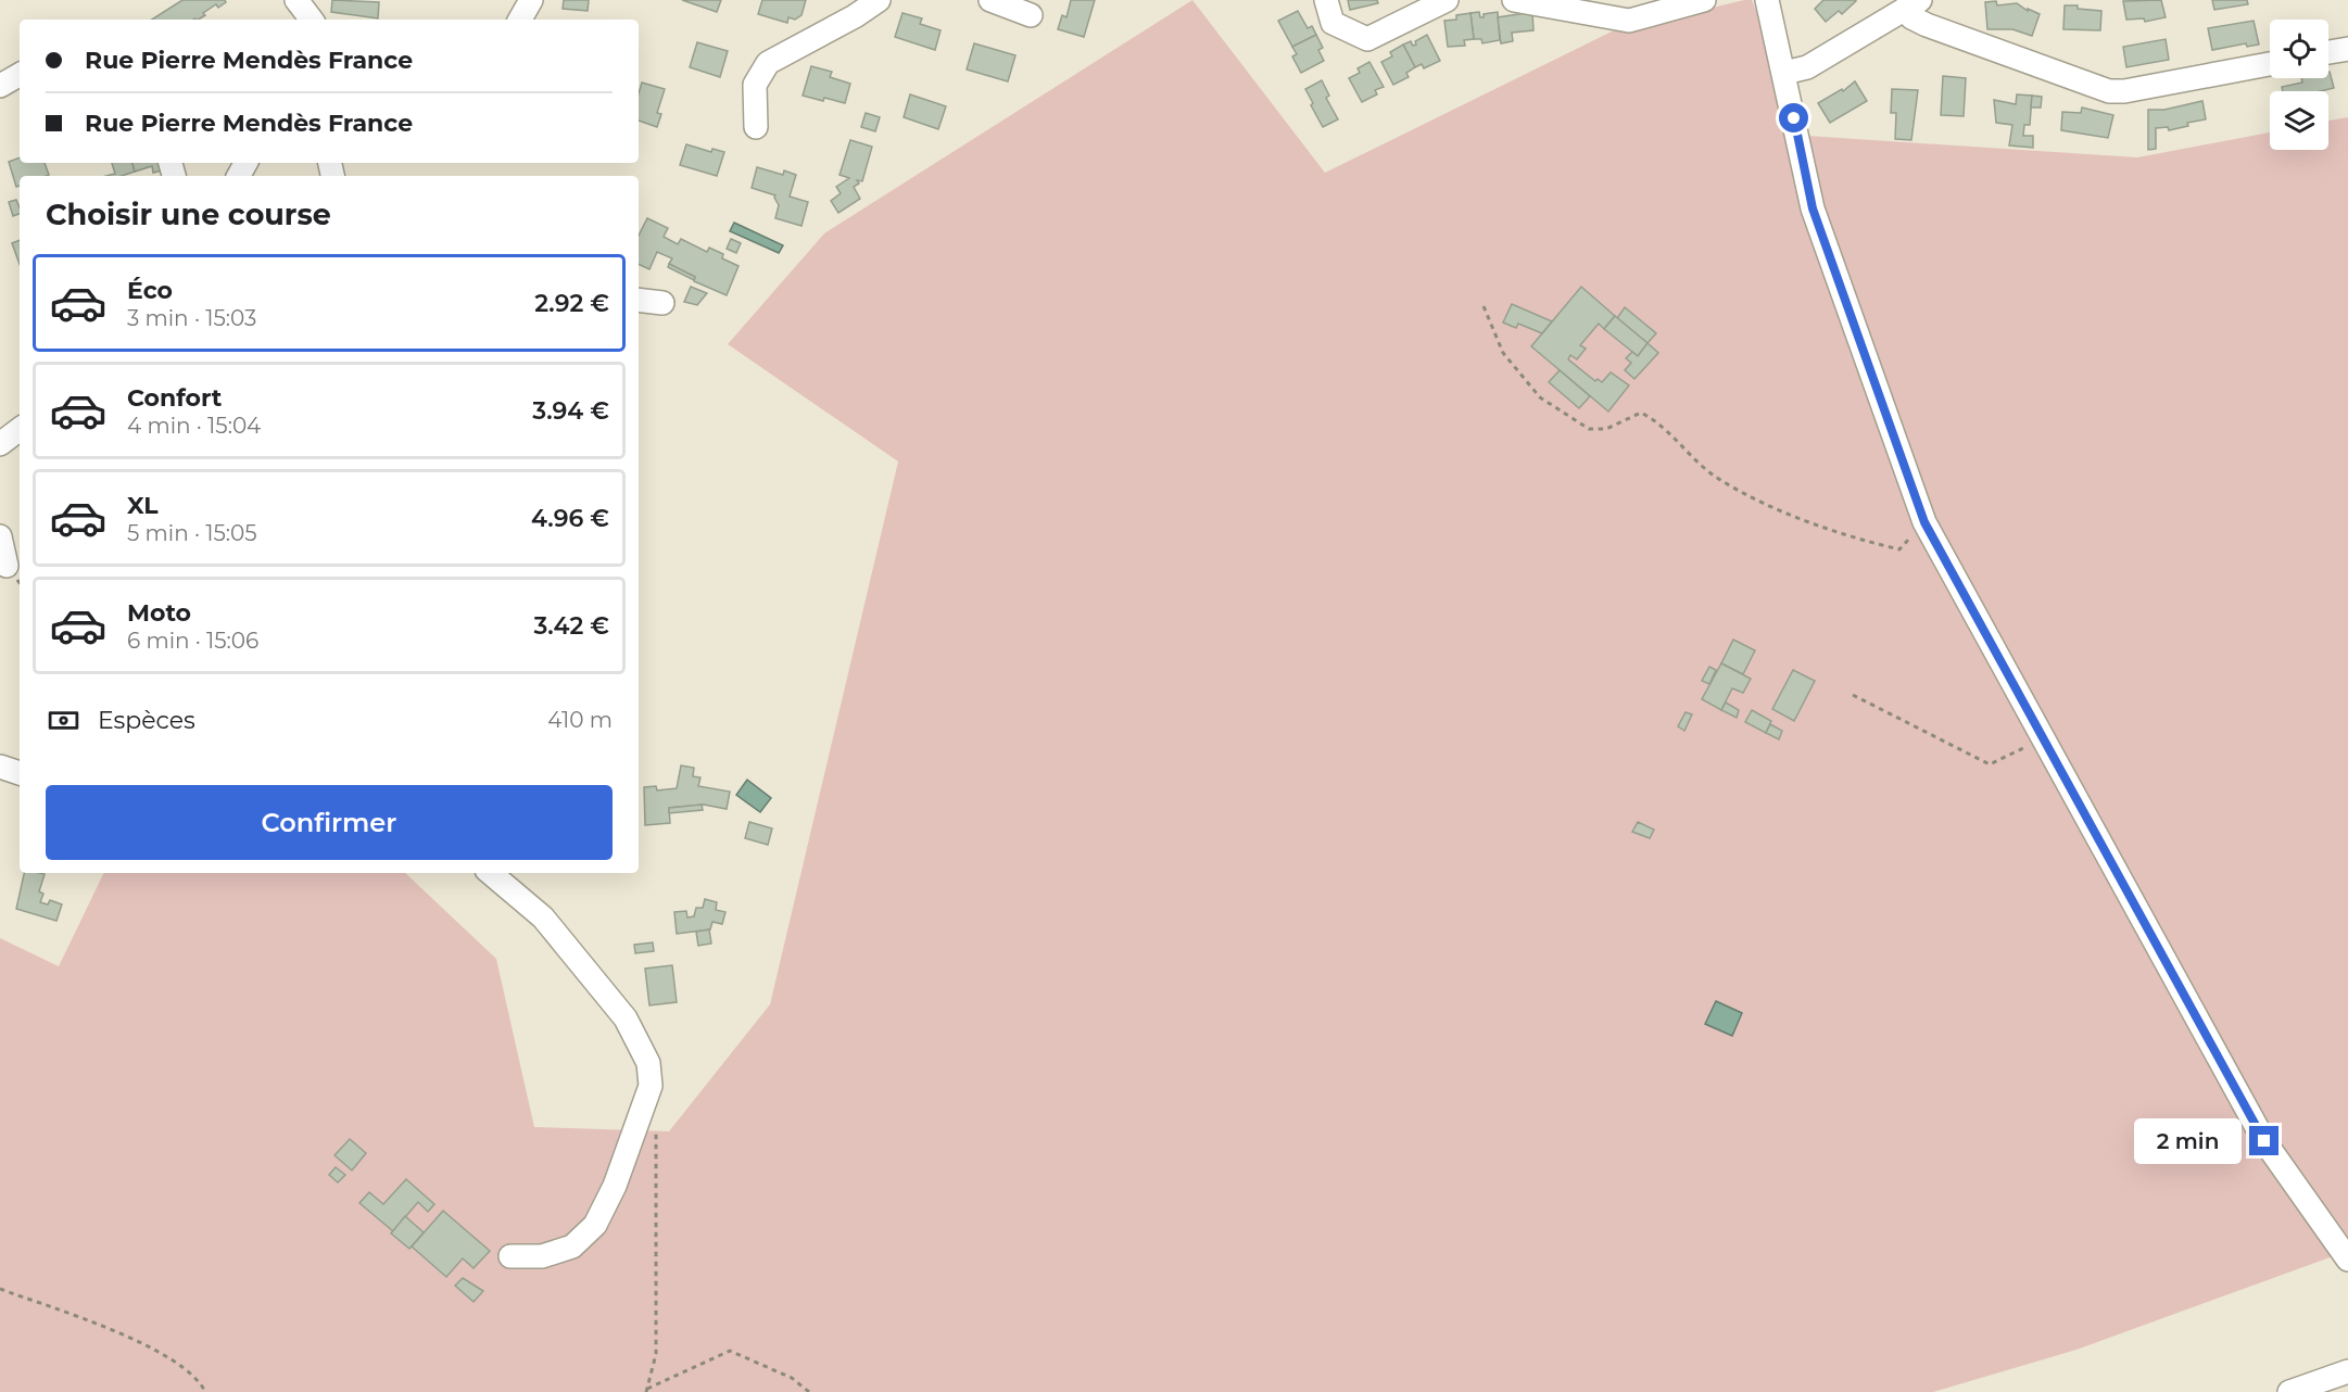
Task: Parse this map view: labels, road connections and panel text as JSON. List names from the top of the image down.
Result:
{
  "page": {
    "banner": ["Rue Pierre Mendès France", "Rue Pierre Mendès France"],
    "heading": "Choisir une course",
    "list": [
      {
        "name": "Éco",
        "note": "3 min · 15:03",
        "value": "2.92 €"
      },
      {
        "name": "Confort",
        "note": "4 min · 15:04",
        "value": "3.94 €"
      },
      {
        "name": "XL",
        "note": "5 min · 15:05",
        "value": "4.96 €"
      },
      {
        "name": "Moto",
        "note": "6 min · 15:06",
        "value": "3.42 €"
      }
    ],
    "pay": ["Espèces", "410 m"],
    "buttons": "Confirmer",
    "bubble": "2 min"
  }
}
